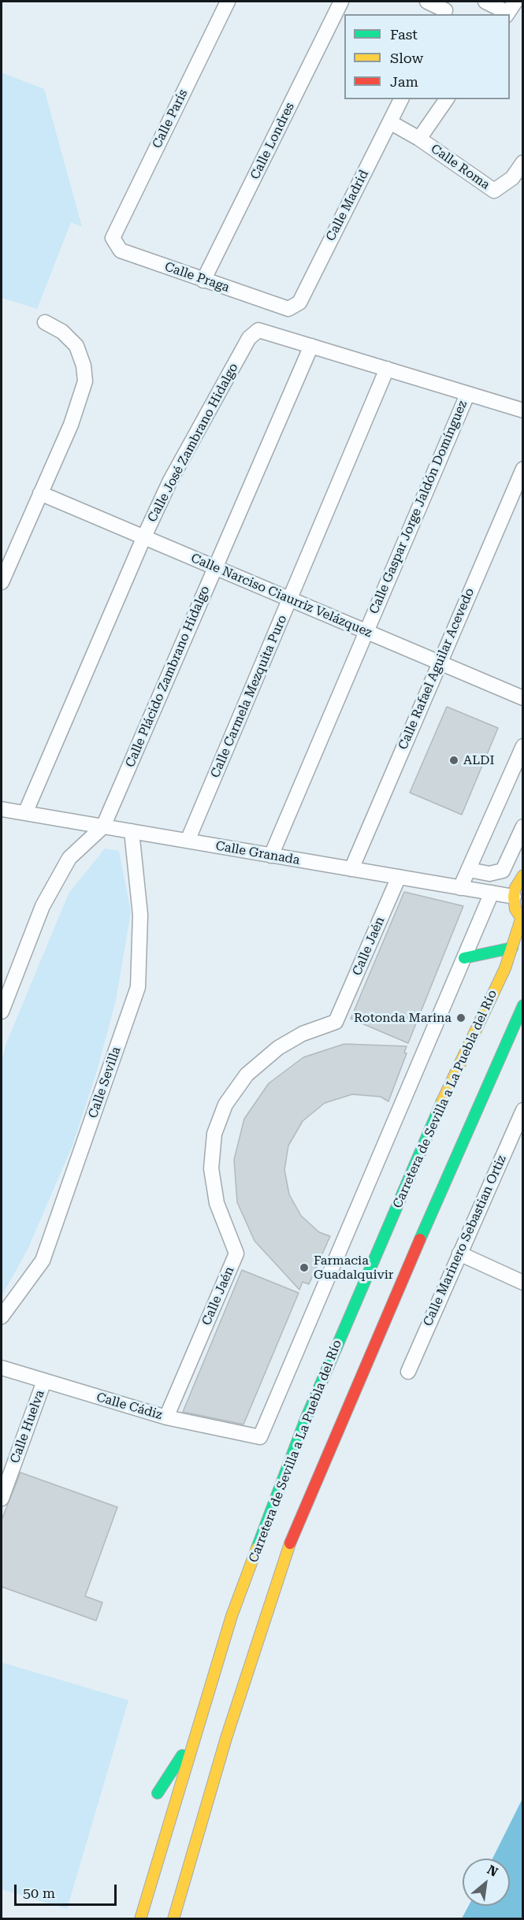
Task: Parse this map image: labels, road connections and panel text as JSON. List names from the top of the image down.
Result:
{
  "streets": {
    "main road": ["Carretera de Sevilla a La Puebla del Río"],
    "street": [
      "Calle París",
      "Calle Londres",
      "Calle Roma",
      "Calle Madrid",
      "Calle Praga",
      "Calle José Zambrano Hidalgo",
      "Calle Gaspar Jorge Jaldón Domínguez",
      "Calle Narciso Ciaurriz Velázquez",
      "Calle Rafael Aguilar Acevedo",
      "Calle Plácido Zambrano Hidalgo",
      "Calle Carmela Mezquita Puro",
      "Calle Granada",
      "Calle Jaén",
      "Calle Sevilla",
      "Calle Marinero Sebastian Ortiz",
      "Calle Cádiz",
      "Calle Huelva"
    ]
  },
  "crossings": [
    ["Calle París", "Calle Praga"],
    ["Calle Londres", "Calle Praga"],
    ["Calle Roma", "Calle Madrid"],
    ["Calle Madrid", "Calle Praga"],
    ["Calle José Zambrano Hidalgo", "Calle Gaspar Jorge Jaldón Domínguez"],
    ["Calle José Zambrano Hidalgo", "Calle Narciso Ciaurriz Velázquez"],
    ["Calle José Zambrano Hidalgo", "Calle Plácido Zambrano Hidalgo"],
    ["Calle José Zambrano Hidalgo", "Calle Carmela Mezquita Puro"],
    ["Calle José Zambrano Hidalgo", "Calle Granada"],
    ["Calle Gaspar Jorge Jaldón Domínguez", "Calle Narciso Ciaurriz Velázquez"],
    ["Calle Gaspar Jorge Jaldón Domínguez", "Calle Granada"],
    ["Calle Narciso Ciaurriz Velázquez", "Calle Rafael Aguilar Acevedo"],
    ["Calle Narciso Ciaurriz Velázquez", "Calle Plácido Zambrano Hidalgo"],
    ["Calle Narciso Ciaurriz Velázquez", "Calle Carmela Mezquita Puro"],
    ["Calle Rafael Aguilar Acevedo", "Calle Granada"],
    ["Calle Plácido Zambrano Hidalgo", "Calle Granada"],
    ["Calle Carmela Mezquita Puro", "Calle Granada"],
    ["Calle Granada", "Calle Jaén"],
    ["Calle Granada", "Calle Sevilla"],
    ["Calle Jaén", "Calle Cádiz"],
    ["Calle Cádiz", "Calle Huelva"]
  ],
  "places": ["ALDI", "Rotonda Marina", "Farmacia Guadalquivir"],
  "legend": ["Fast", "Slow", "Jam"],
  "scale_bar": "50 m",
  "north": "top right"
}
